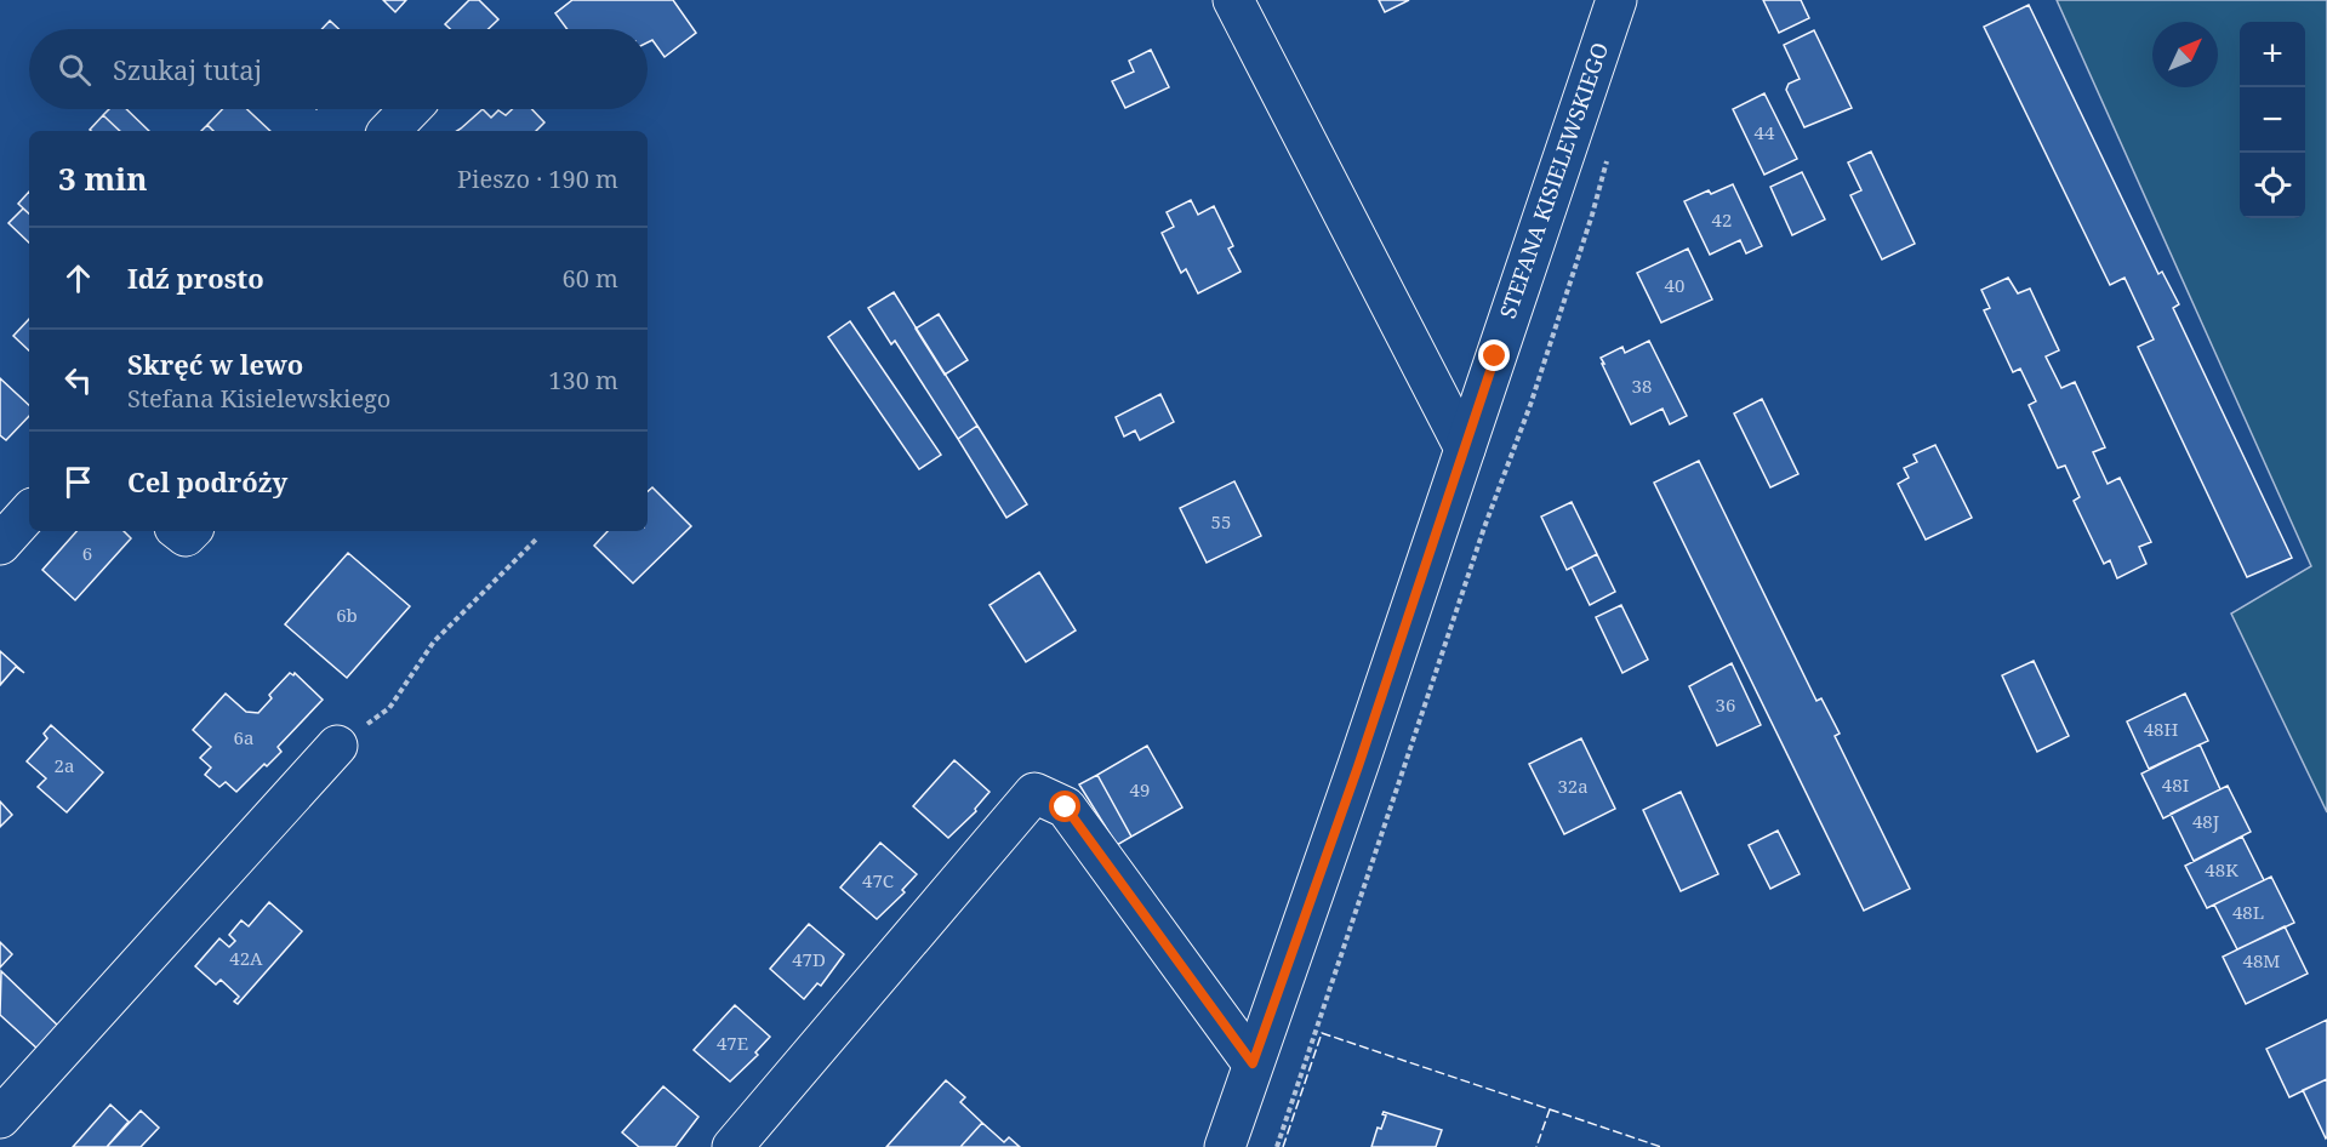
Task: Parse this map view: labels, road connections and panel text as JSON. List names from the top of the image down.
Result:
{
  "streets": {
    "main road": ["STEFANA KISIELEWSKIEGO"]
  },
  "house_numbers": [
    "44",
    "42",
    "40",
    "38",
    "55",
    "6",
    "6b",
    "36",
    "48H",
    "6a",
    "2a",
    "48I",
    "32a",
    "49",
    "48J",
    "48K",
    "47C",
    "48L",
    "42A",
    "47D",
    "48M",
    "47E"
  ],
  "north": "top right",
  "page": {
    "map_buttons": ["+", "−"],
    "search": "Szukaj tutaj",
    "heading": ["3 min", "Pieszo · 190 m"],
    "list": [
      ["Idź prosto", "60 m"],
      ["Skręć w lewo", "Stefana Kisielewskiego", "130 m"],
      "Cel podróży"
    ]
  }
}
